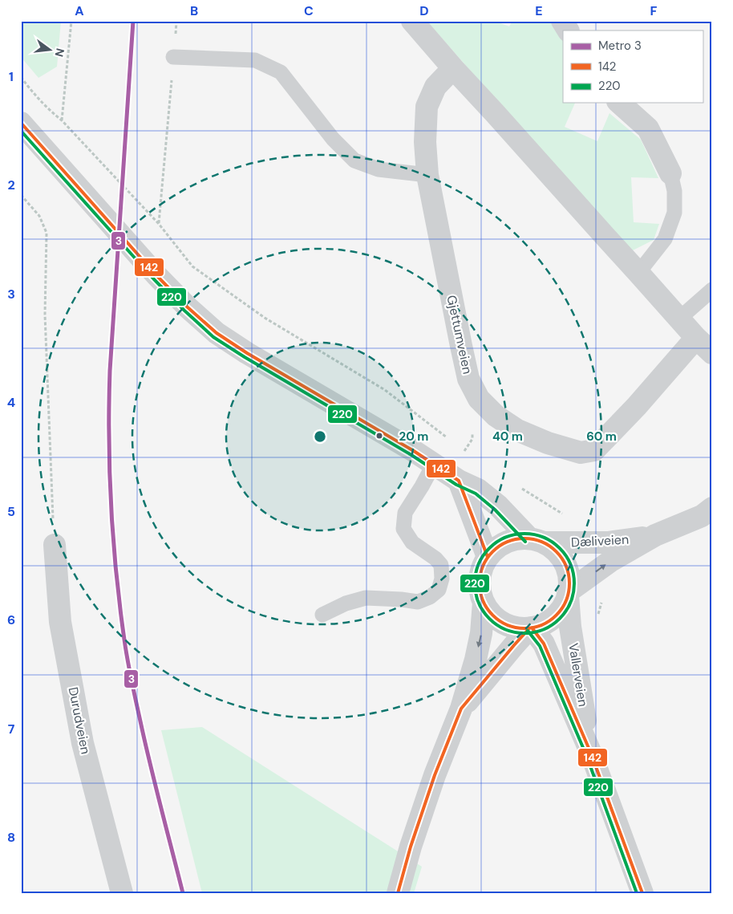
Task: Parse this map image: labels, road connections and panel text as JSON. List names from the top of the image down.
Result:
{
  "streets": {
    "street": [
      "Gjettumveien",
      "Dæliveien",
      "Vallerveien",
      "Durudveien"
    ]
  },
  "crossings": [
    ["Dæliveien", "Vallerveien"]
  ],
  "one_way": ["Dæliveien"],
  "lines": ["metro line 3", "transit line 142", "transit line 220"],
  "legend": ["Metro 3", "142", "220"],
  "north": "right",
  "grid": {
    "columns": [
      "A",
      "B",
      "C",
      "D",
      "E",
      "F"
    ],
    "rows": [
      "1",
      "2",
      "3",
      "4",
      "5",
      "6",
      "7",
      "8"
    ]
  },
  "rings": ["20 m", "40 m", "60 m"]
}
